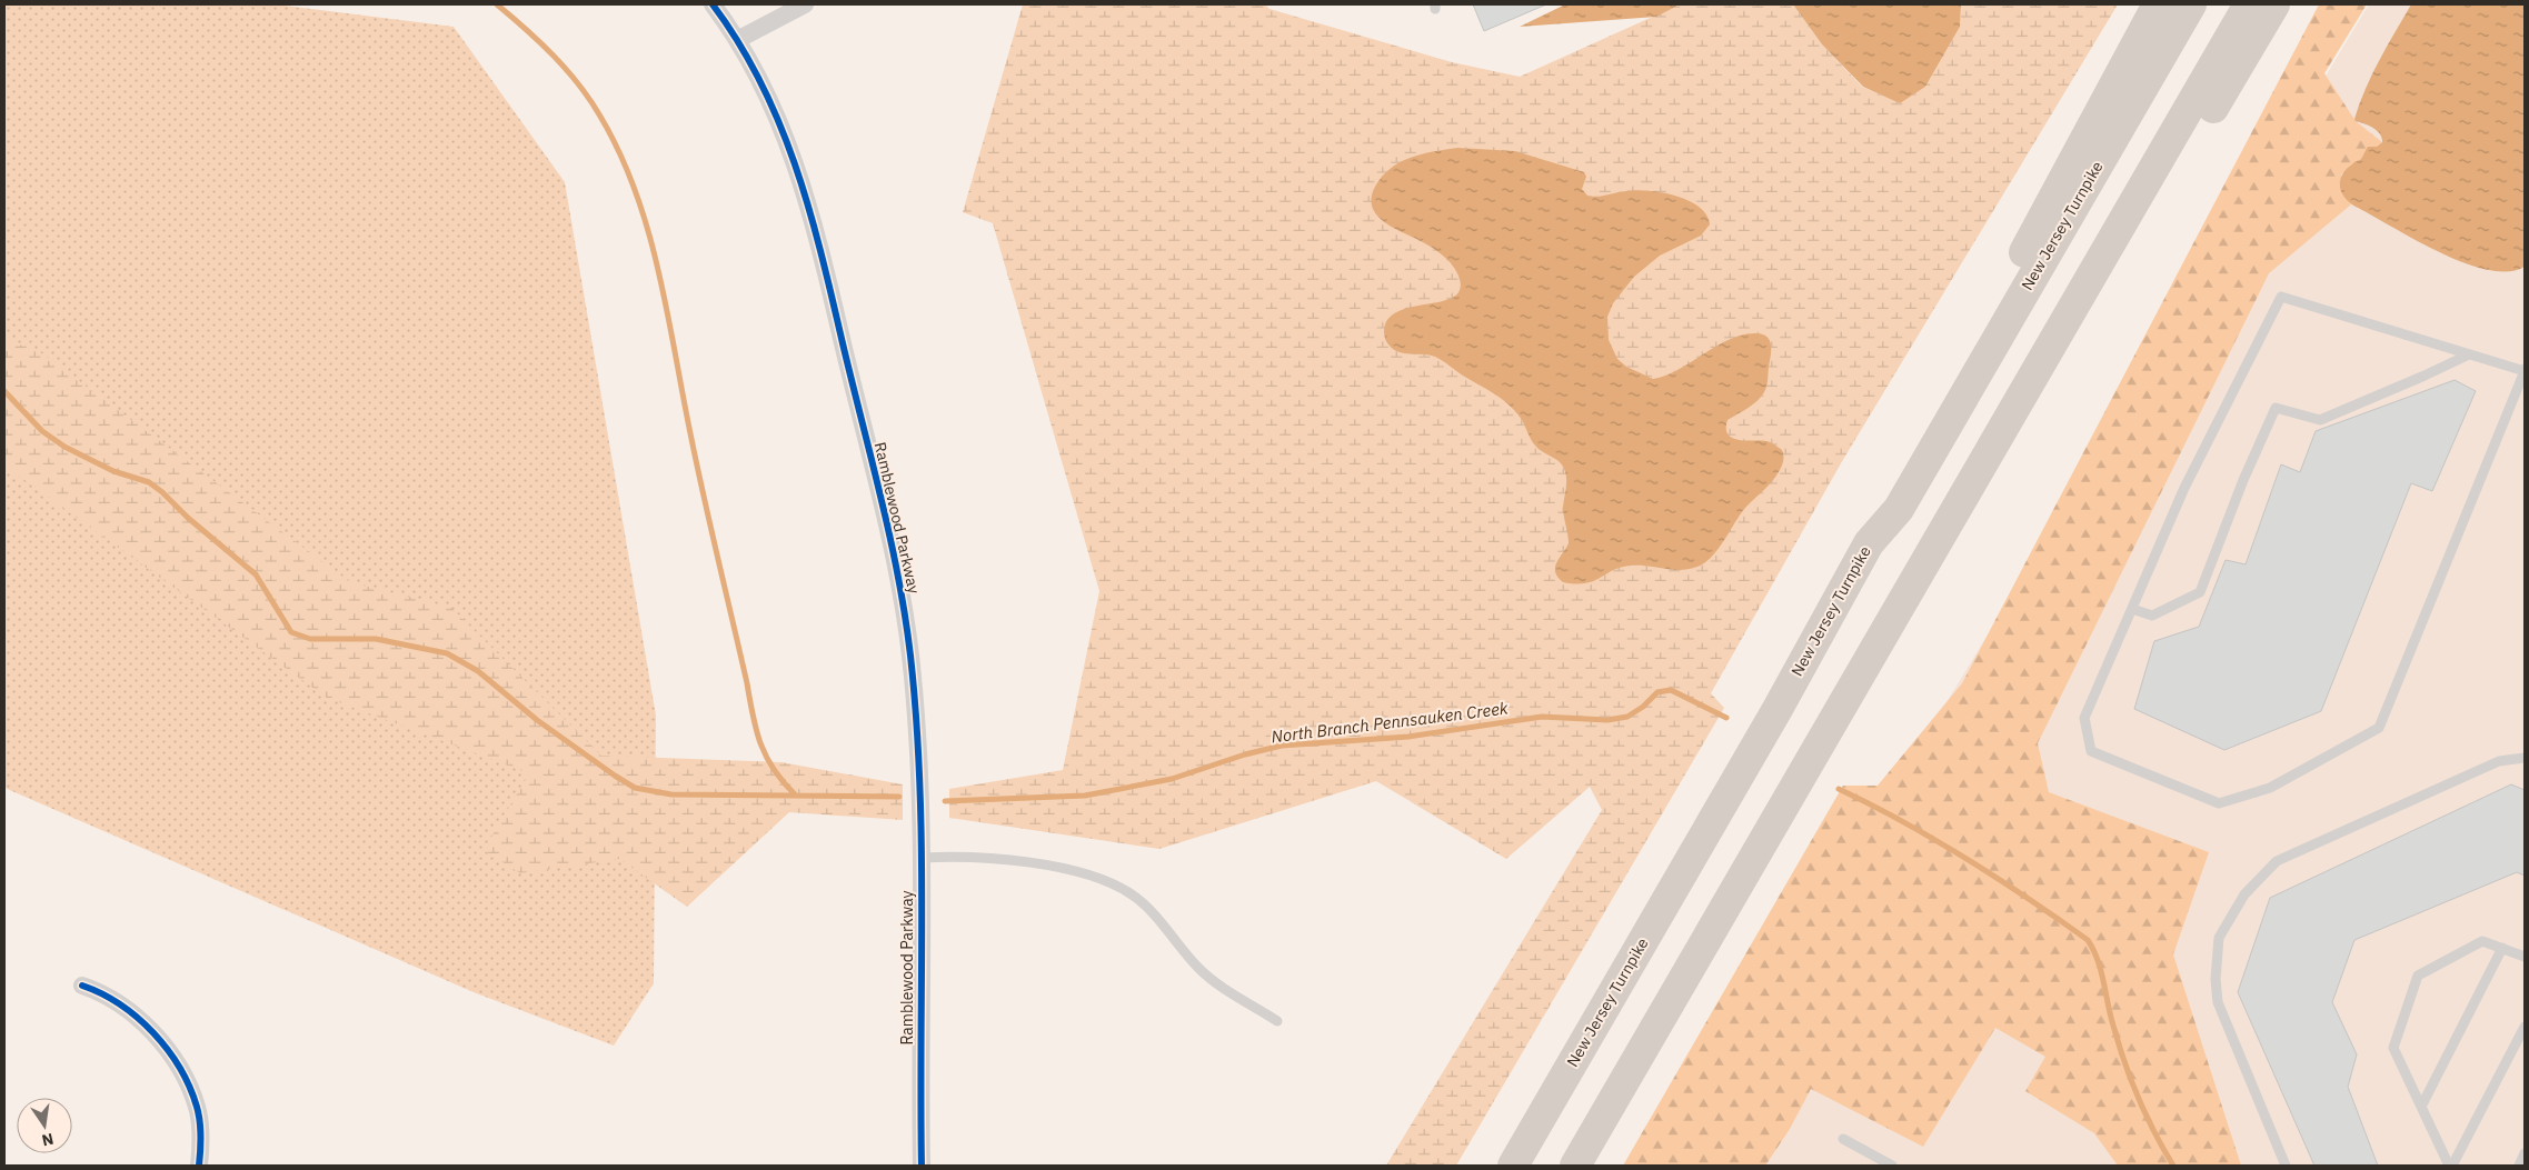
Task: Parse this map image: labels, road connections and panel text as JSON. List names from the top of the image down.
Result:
{
  "streets": {
    "highway": ["New Jersey Turnpike"],
    "street": ["Ramblewood Parkway"]
  },
  "water": ["North Branch Pennsauken Creek"],
  "north": "bottom"
}
